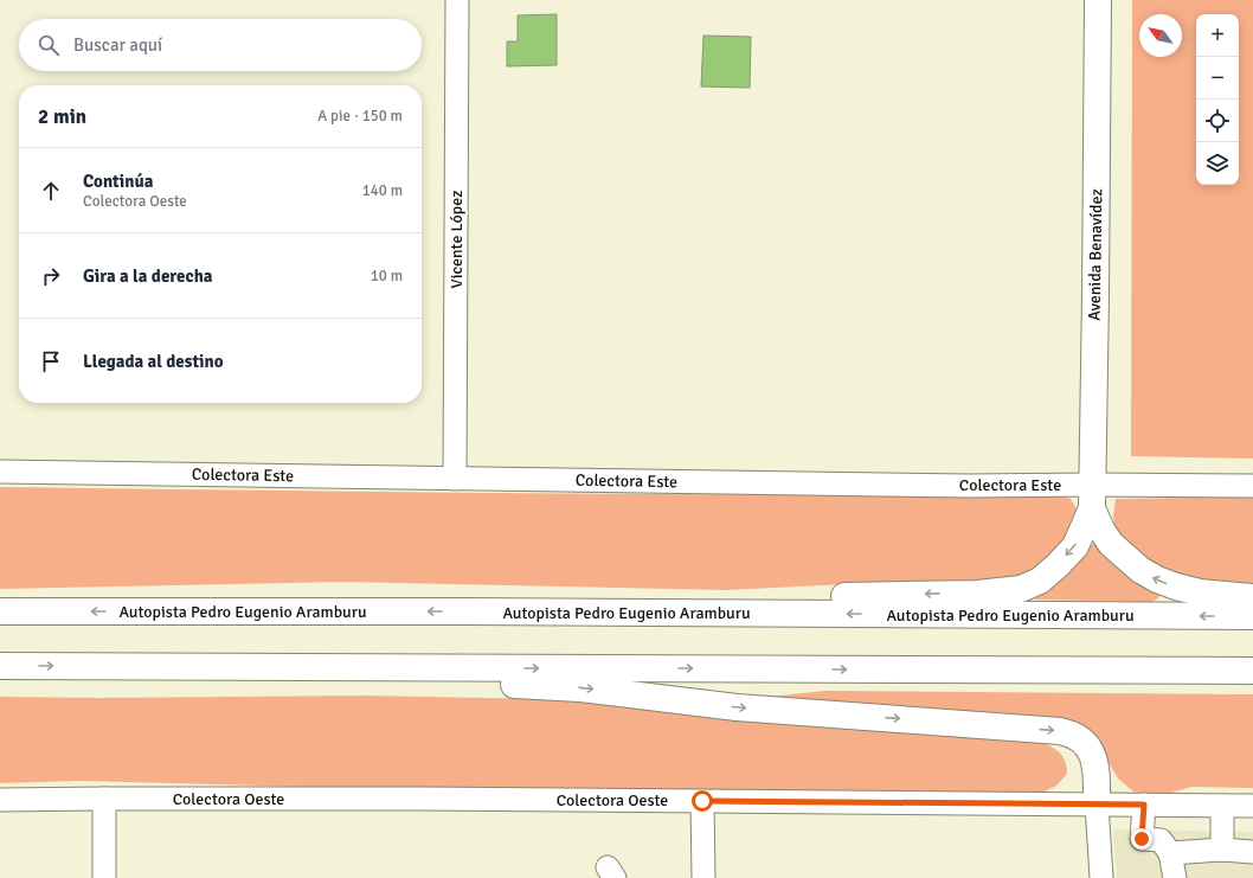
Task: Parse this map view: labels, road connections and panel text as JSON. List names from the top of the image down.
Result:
{
  "streets": {
    "main road": ["Avenida Benavídez", "Autopista Pedro Eugenio Aramburu"],
    "street": ["Vicente López", "Colectora Este", "Colectora Oeste"]
  },
  "crossings": [
    ["Vicente López", "Colectora Este"],
    ["Avenida Benavídez", "Colectora Este"]
  ],
  "north": "top left",
  "page": {
    "map_buttons": ["+", "−"],
    "search": "Buscar aquí",
    "heading": ["2 min", "A pie · 150 m"],
    "list": [
      ["Continúa", "Colectora Oeste", "140 m"],
      ["Gira a la derecha", "10 m"],
      "Llegada al destino"
    ]
  }
}
